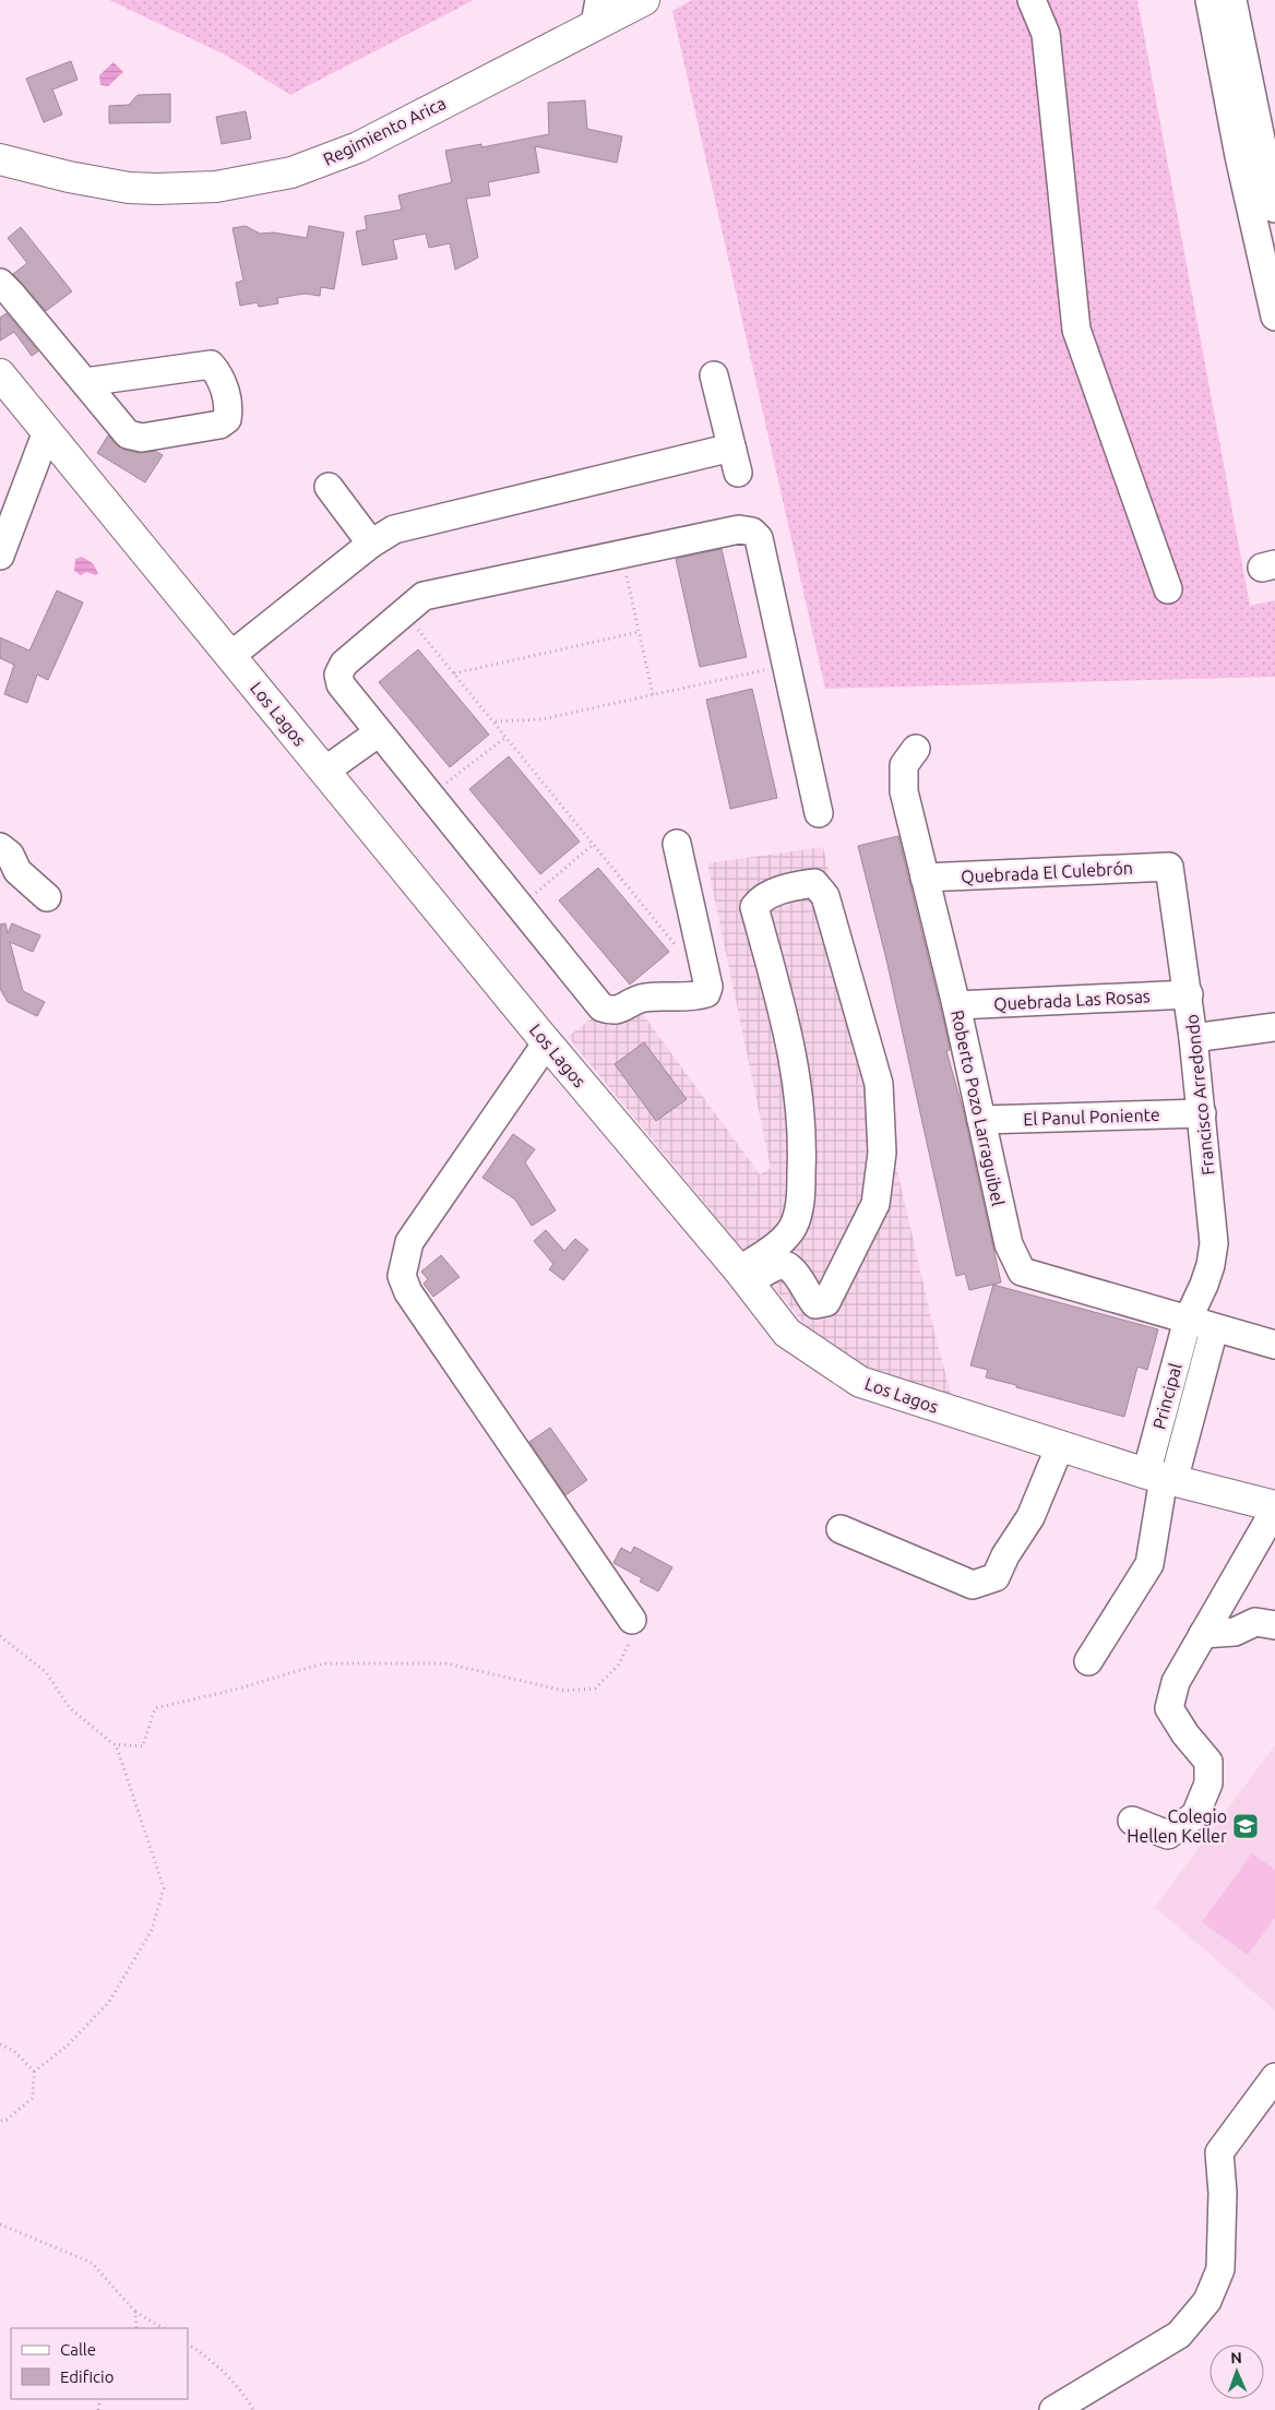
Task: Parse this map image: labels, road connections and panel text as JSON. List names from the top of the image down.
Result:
{
  "streets": {
    "main road": ["Regimiento Arica", "Los Lagos"],
    "street": [
      "Quebrada El Culebrón",
      "Quebrada Las Rosas",
      "Francisco Arredondo",
      "Roberto Pozo Larraguibel",
      "El Panul Poniente",
      "Principal"
    ]
  },
  "crossings": [
    ["Los Lagos", "Principal"],
    ["Quebrada El Culebrón", "Francisco Arredondo"],
    ["Quebrada El Culebrón", "Roberto Pozo Larraguibel"],
    ["Quebrada Las Rosas", "Francisco Arredondo"],
    ["Quebrada Las Rosas", "Roberto Pozo Larraguibel"],
    ["Francisco Arredondo", "Roberto Pozo Larraguibel"],
    ["Francisco Arredondo", "El Panul Poniente"],
    ["Francisco Arredondo", "Principal"],
    ["Roberto Pozo Larraguibel", "El Panul Poniente"],
    ["Roberto Pozo Larraguibel", "Principal"]
  ],
  "places": {
    "school or university": ["Colegio Hellen Keller"]
  },
  "legend": ["Calle", "Edificio"],
  "north": "top"
}
